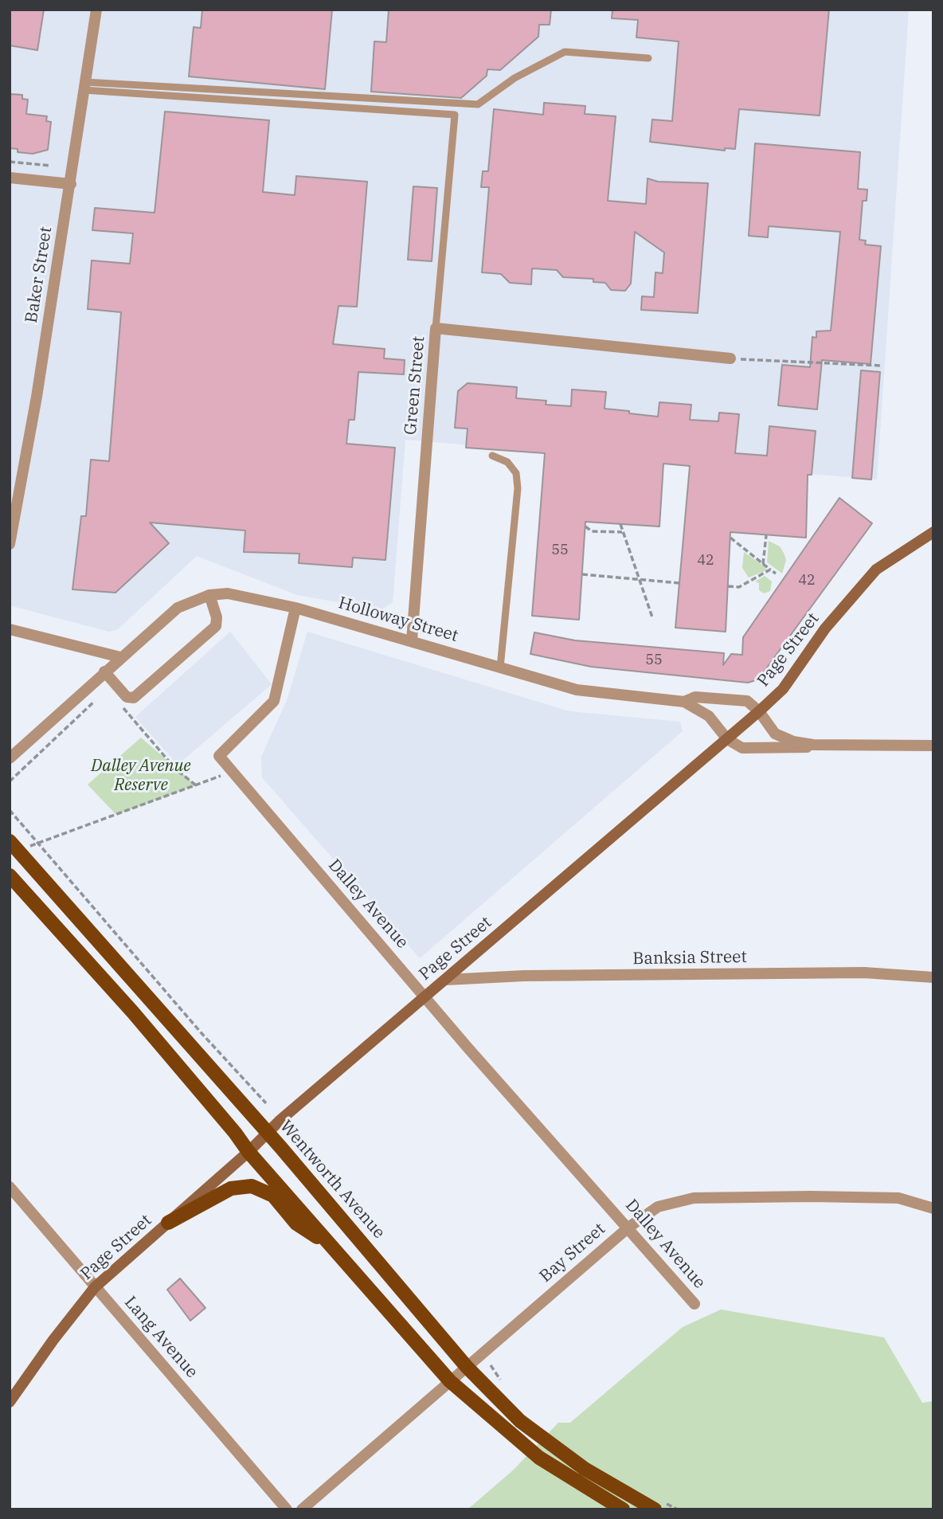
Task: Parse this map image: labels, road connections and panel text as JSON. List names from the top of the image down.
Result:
{
  "streets": {
    "main road": ["Page Street", "Wentworth Avenue"],
    "street": [
      "Baker Street",
      "Green Street",
      "Holloway Street",
      "Dalley Avenue",
      "Banksia Street",
      "Bay Street",
      "Lang Avenue"
    ]
  },
  "crossings": [
    ["Green Street", "Holloway Street"],
    ["Holloway Street", "Page Street"],
    ["Holloway Street", "Dalley Avenue"],
    ["Page Street", "Dalley Avenue"],
    ["Page Street", "Banksia Street"],
    ["Page Street", "Wentworth Avenue"],
    ["Page Street", "Lang Avenue"],
    ["Dalley Avenue", "Bay Street"],
    ["Wentworth Avenue", "Bay Street"]
  ],
  "parks": ["Dalley Avenue Reserve"],
  "house_numbers": [
    "55",
    "42",
    "42",
    "55"
  ]
}
